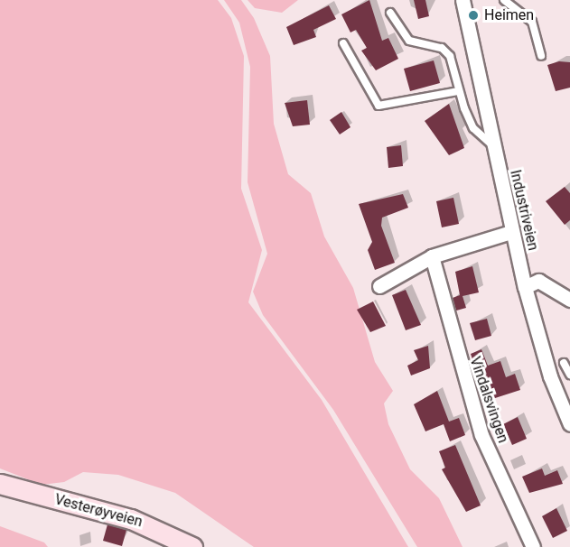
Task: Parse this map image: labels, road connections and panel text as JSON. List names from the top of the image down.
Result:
{
  "streets": {
    "main road": ["Vesterøyveien"],
    "street": ["Industriveien", "Vindalsvingen"]
  },
  "places": ["Heimen"]
}
